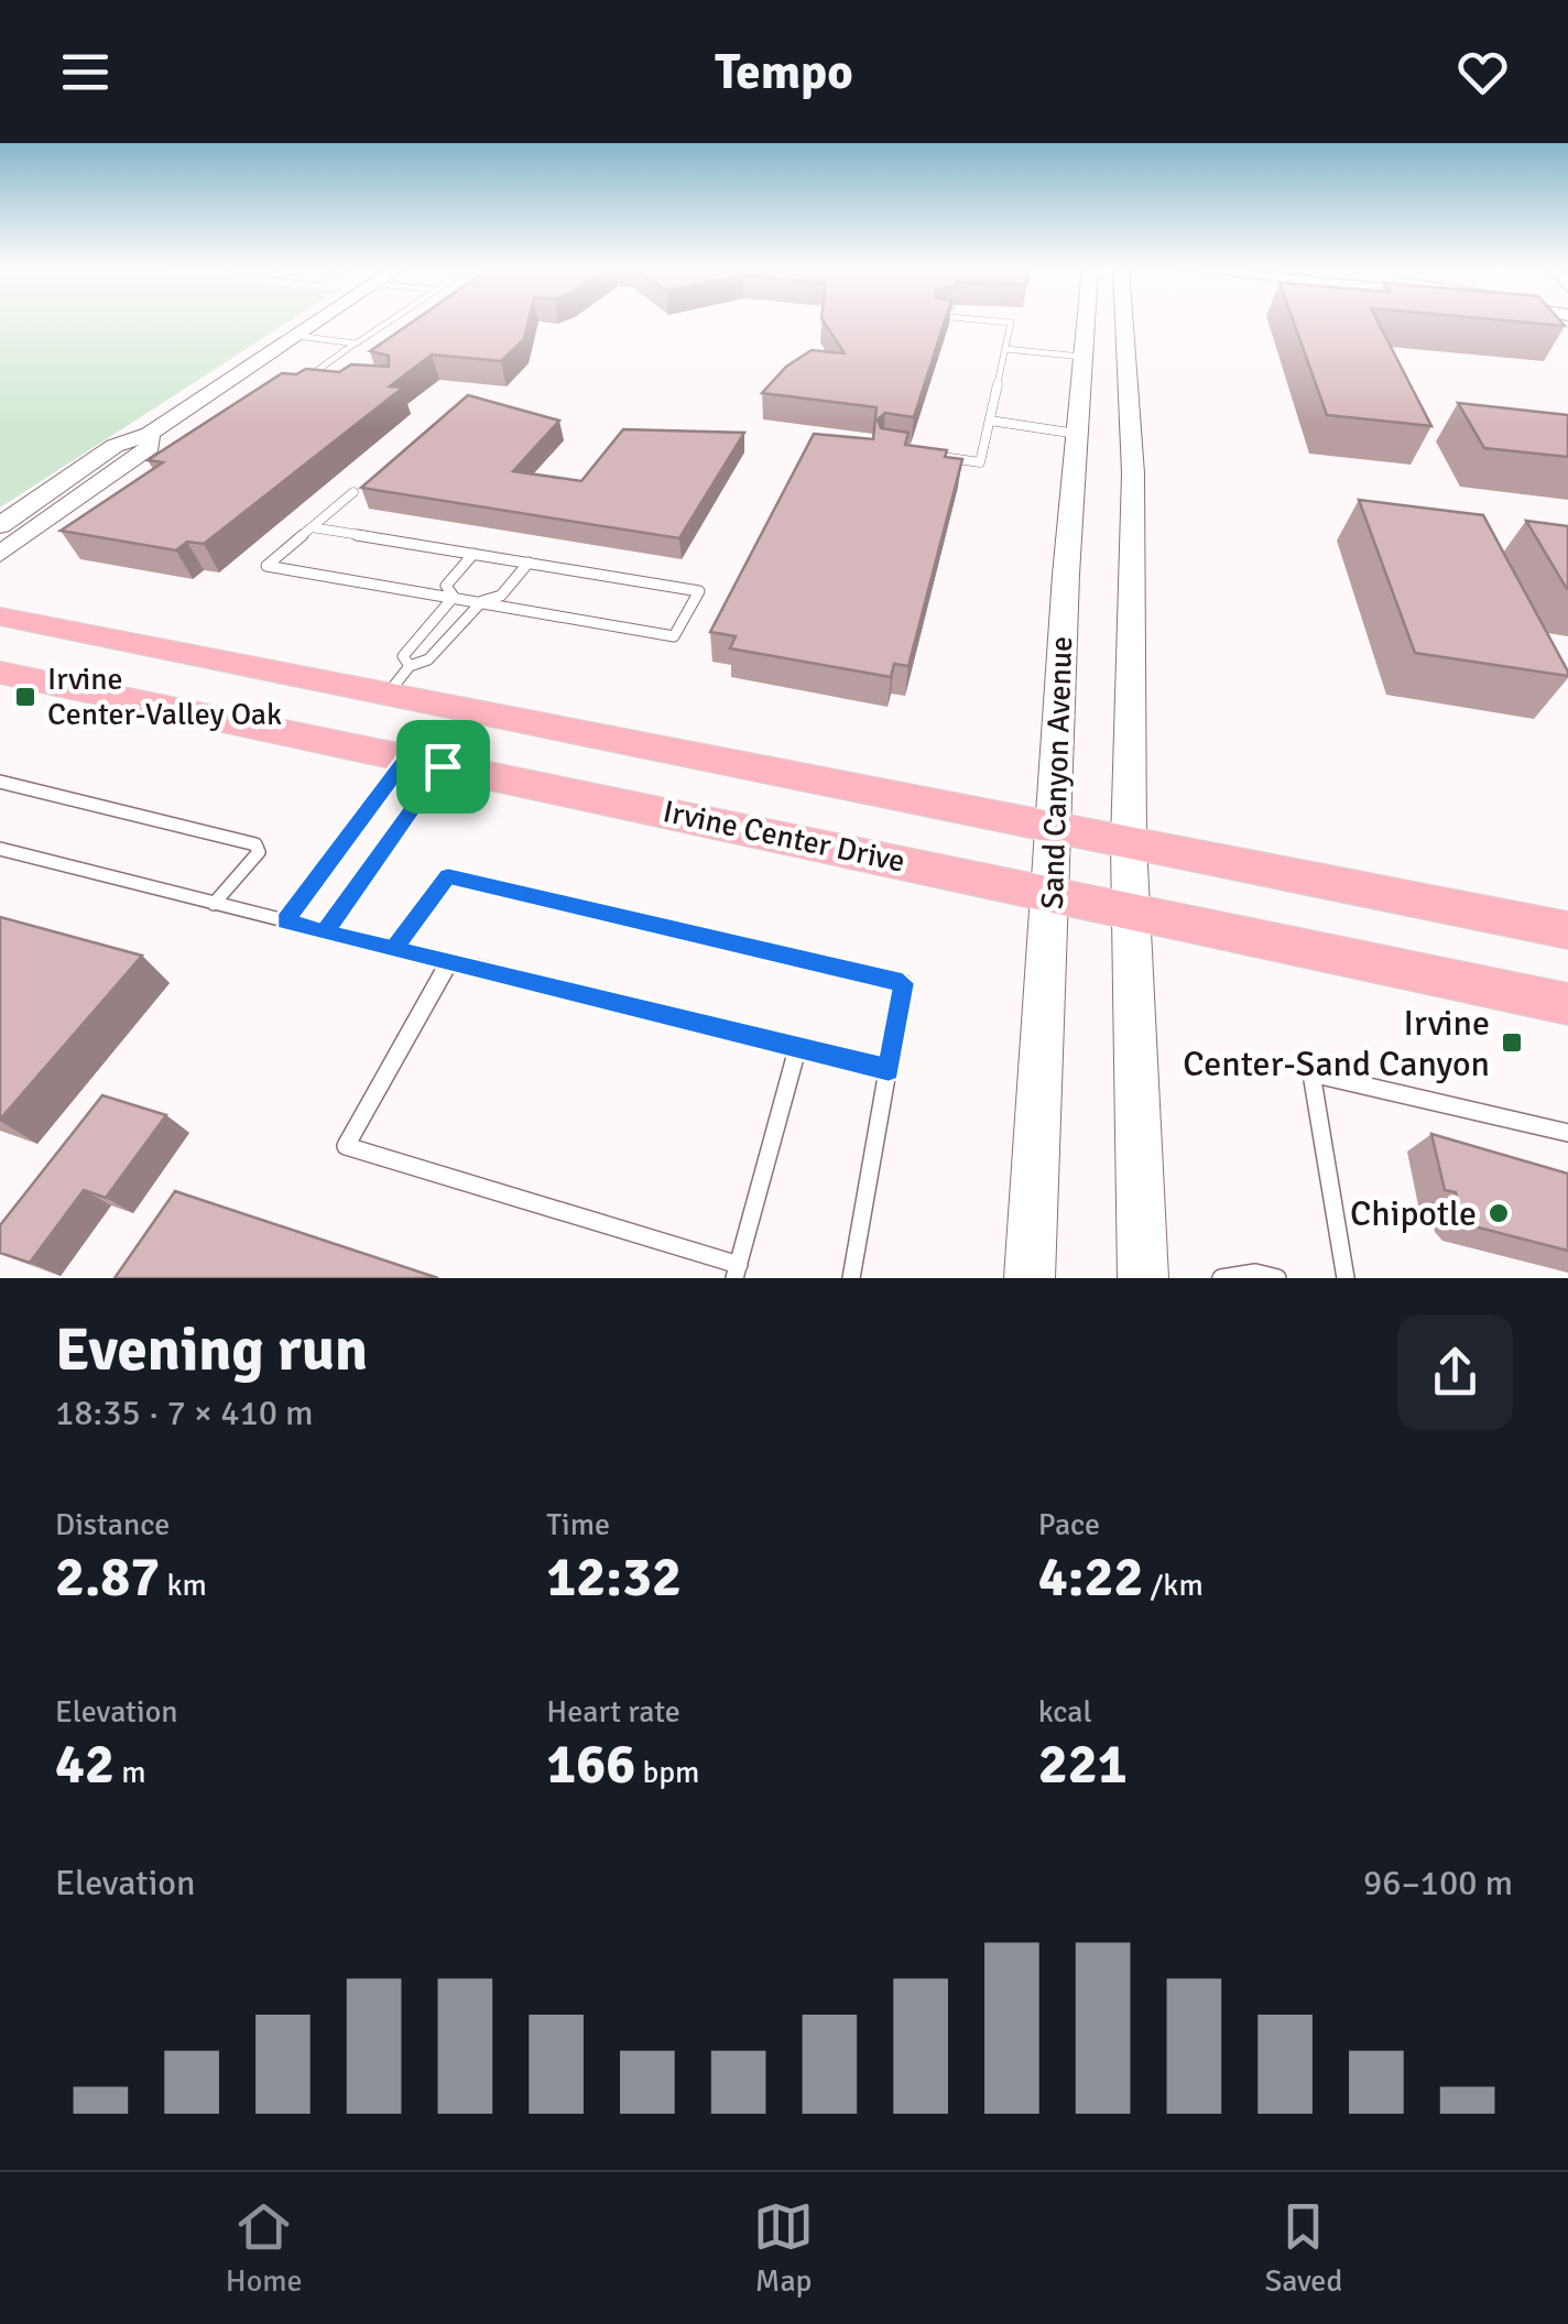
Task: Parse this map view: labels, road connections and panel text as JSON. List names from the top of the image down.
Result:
{
  "streets": {
    "main road": ["Sand Canyon Avenue", "Irvine Center Drive"]
  },
  "crossings": [
    ["Sand Canyon Avenue", "Irvine Center Drive"]
  ],
  "places": {
    "transit": ["Irvine Center-Valley Oak", "Irvine Center-Sand Canyon"],
    "other": ["Chipotle"]
  },
  "page": {
    "header": "Tempo",
    "heading": ["Evening run", "18:35 · 7 × 410 m"],
    "stats": [
      ["Distance", "2.87 km"],
      ["Time", "12:32"],
      ["Pace", "4:22 /km"],
      ["Elevation", "42 m"],
      ["Heart rate", "166 bpm"],
      ["kcal", "221"]
    ],
    "chart": ["Elevation", "96–100 m"],
    "tabs": ["Home", "Map", "Saved"]
  }
}
